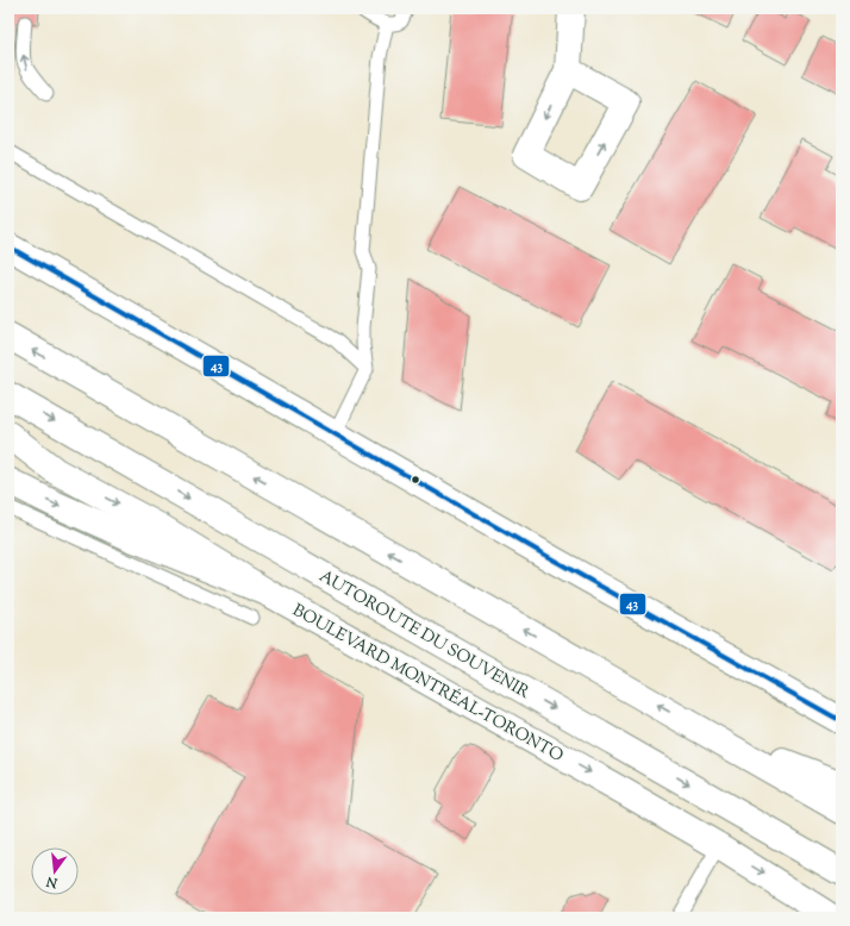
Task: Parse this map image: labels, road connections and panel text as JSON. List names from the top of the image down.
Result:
{
  "streets": {
    "main road": ["AUTOROUTE DU SOUVENIR", "BOULEVARD MONTRÉAL-TORONTO"]
  },
  "lines": ["transit line 43"],
  "north": "bottom"
}
